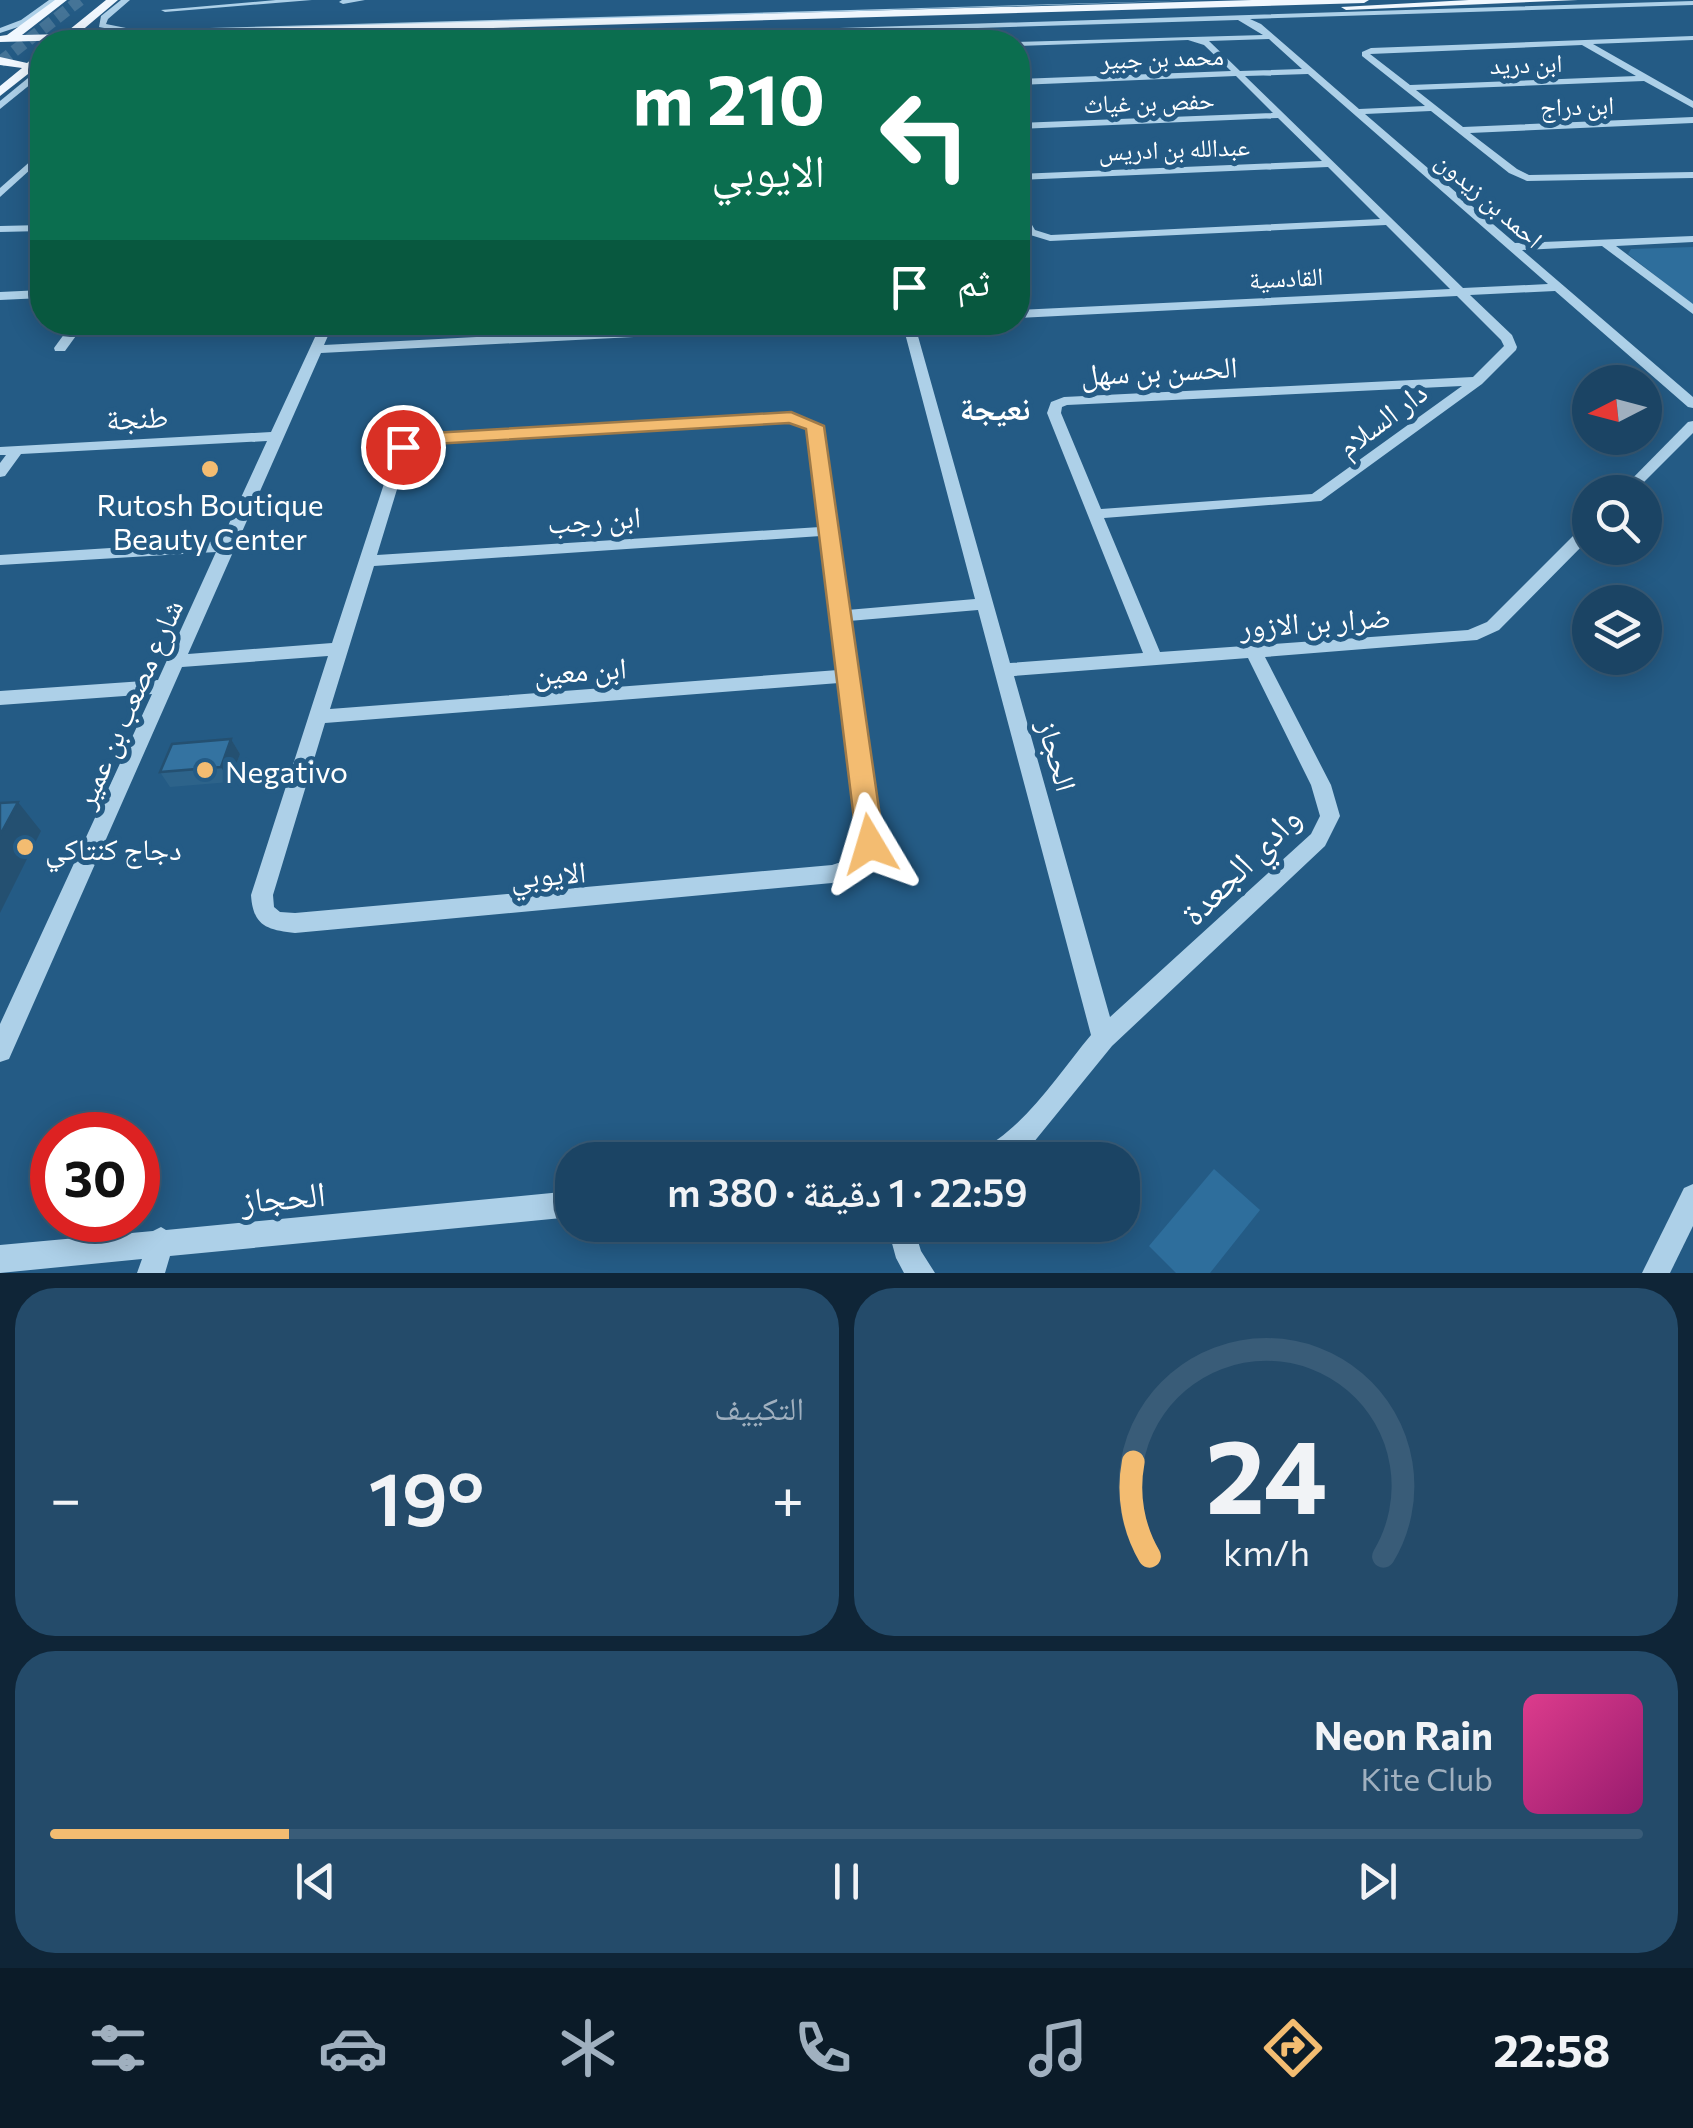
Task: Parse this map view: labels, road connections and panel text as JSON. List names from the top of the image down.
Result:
{
  "streets": {
    "street": [
      "محمد بن جبير",
      "ابن دريد",
      "حفص بن غياث",
      "ابن دراج",
      "عبدالله بن ادريس",
      "احمد بن زيدون",
      "القادسية",
      "الحسن بن سهل",
      "طنجة",
      "دار السلام",
      "ابن رجب",
      "ضرار بن الازور",
      "ابن معين",
      "شارع مصعب بن عمير",
      "الحجاز",
      "وادي الجعدة",
      "الايوبي"
    ]
  },
  "crossings": [
    ["محمد بن جبير", "احمد بن زيدون"],
    ["محمد بن جبير", "دار السلام"],
    ["حفص بن غياث", "دار السلام"],
    ["عبدالله بن ادريس", "دار السلام"],
    ["احمد بن زيدون", "القادسية"],
    ["القادسية", "دار السلام"],
    ["الحسن بن سهل", "دار السلام"],
    ["الحسن بن سهل", "ضرار بن الازور"],
    ["طنجة", "شارع مصعب بن عمير"],
    ["ابن رجب", "الايوبي"],
    ["ضرار بن الازور", "الحجاز"],
    ["ضرار بن الازور", "وادي الجعدة"],
    ["ابن معين", "الايوبي"],
    ["الحجاز", "وادي الجعدة"]
  ],
  "districts": ["نعيجة"],
  "places": ["Rutosh Boutique Beauty Center", "Negativo", "دجاج كنتاكي"],
  "north": "left",
  "page": {
    "turn": ["210 m", "الايوبي"],
    "then": "ثم",
    "limit": "30",
    "trip": "22:59 · 1 دقيقة · 380 m",
    "tile": "التكييف",
    "heat": ["−", "19°", "+"],
    "song": ["Neon Rain", "Kite Club"],
    "tabs": "22:58",
    "gauge": ["24", "km/h"]
  }
}
